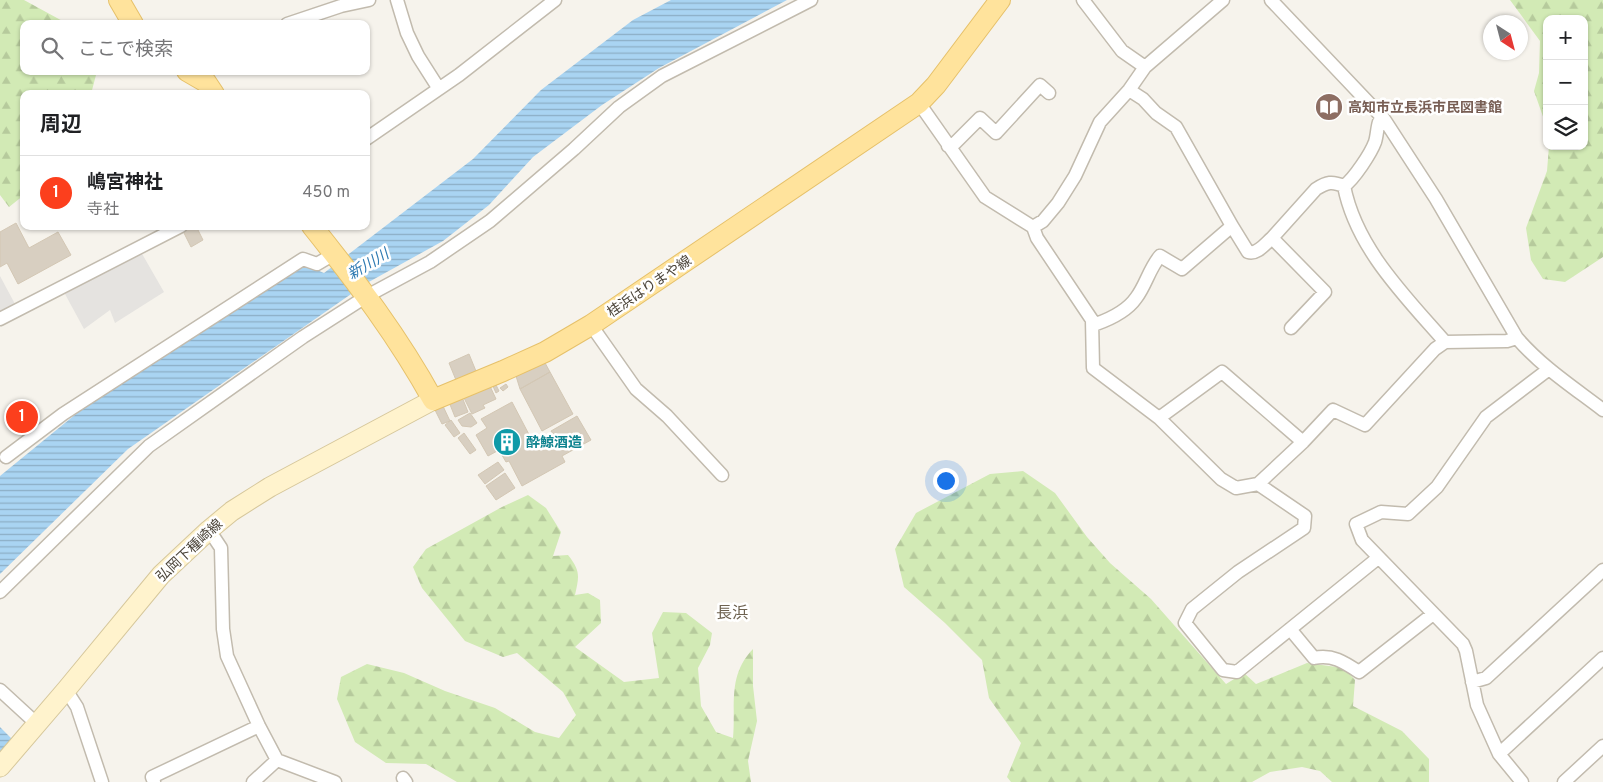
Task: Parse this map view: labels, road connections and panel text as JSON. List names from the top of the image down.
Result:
{
  "streets": {
    "main road": ["桂浜はりまや線", "弘岡下種崎線"]
  },
  "crossings": [
    ["桂浜はりまや線", "弘岡下種崎線"]
  ],
  "districts": ["長浜"],
  "water": ["新川川"],
  "places": {
    "library": ["高知市立長浜市民図書館"],
    "building": ["酔鯨酒造"]
  },
  "north": "bottom right",
  "page": {
    "map_buttons": ["+", "−"],
    "search": "ここで検索",
    "heading": "周辺",
    "list": [
      {
        "mark": "1",
        "name": "嶋宮神社",
        "note": "寺社",
        "value": "450 m"
      }
    ],
    "pins": "1"
  }
}
